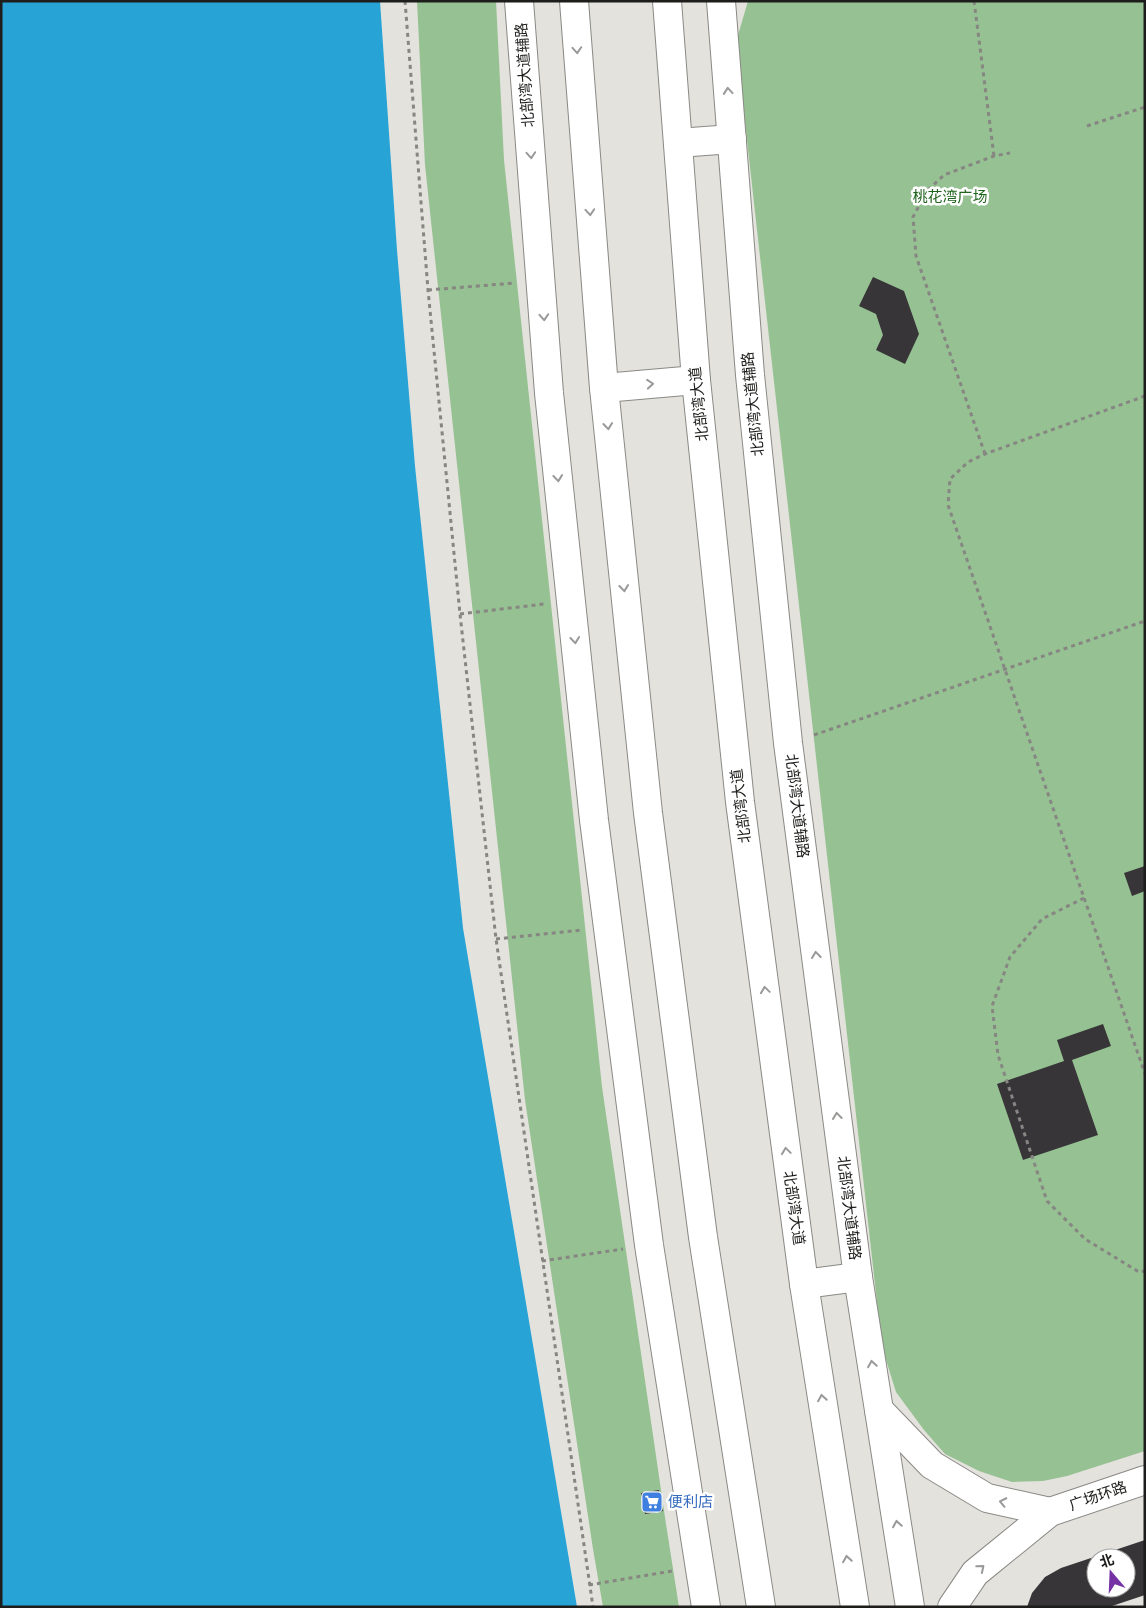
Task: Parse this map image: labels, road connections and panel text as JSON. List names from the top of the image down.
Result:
{
  "streets": {
    "main road": ["北部湾大道辅路", "北部湾大道", "广场环路"]
  },
  "parks": ["桃花湾广场"],
  "places": {
    "supermarket": ["便利店"]
  },
  "north": "top"
}
